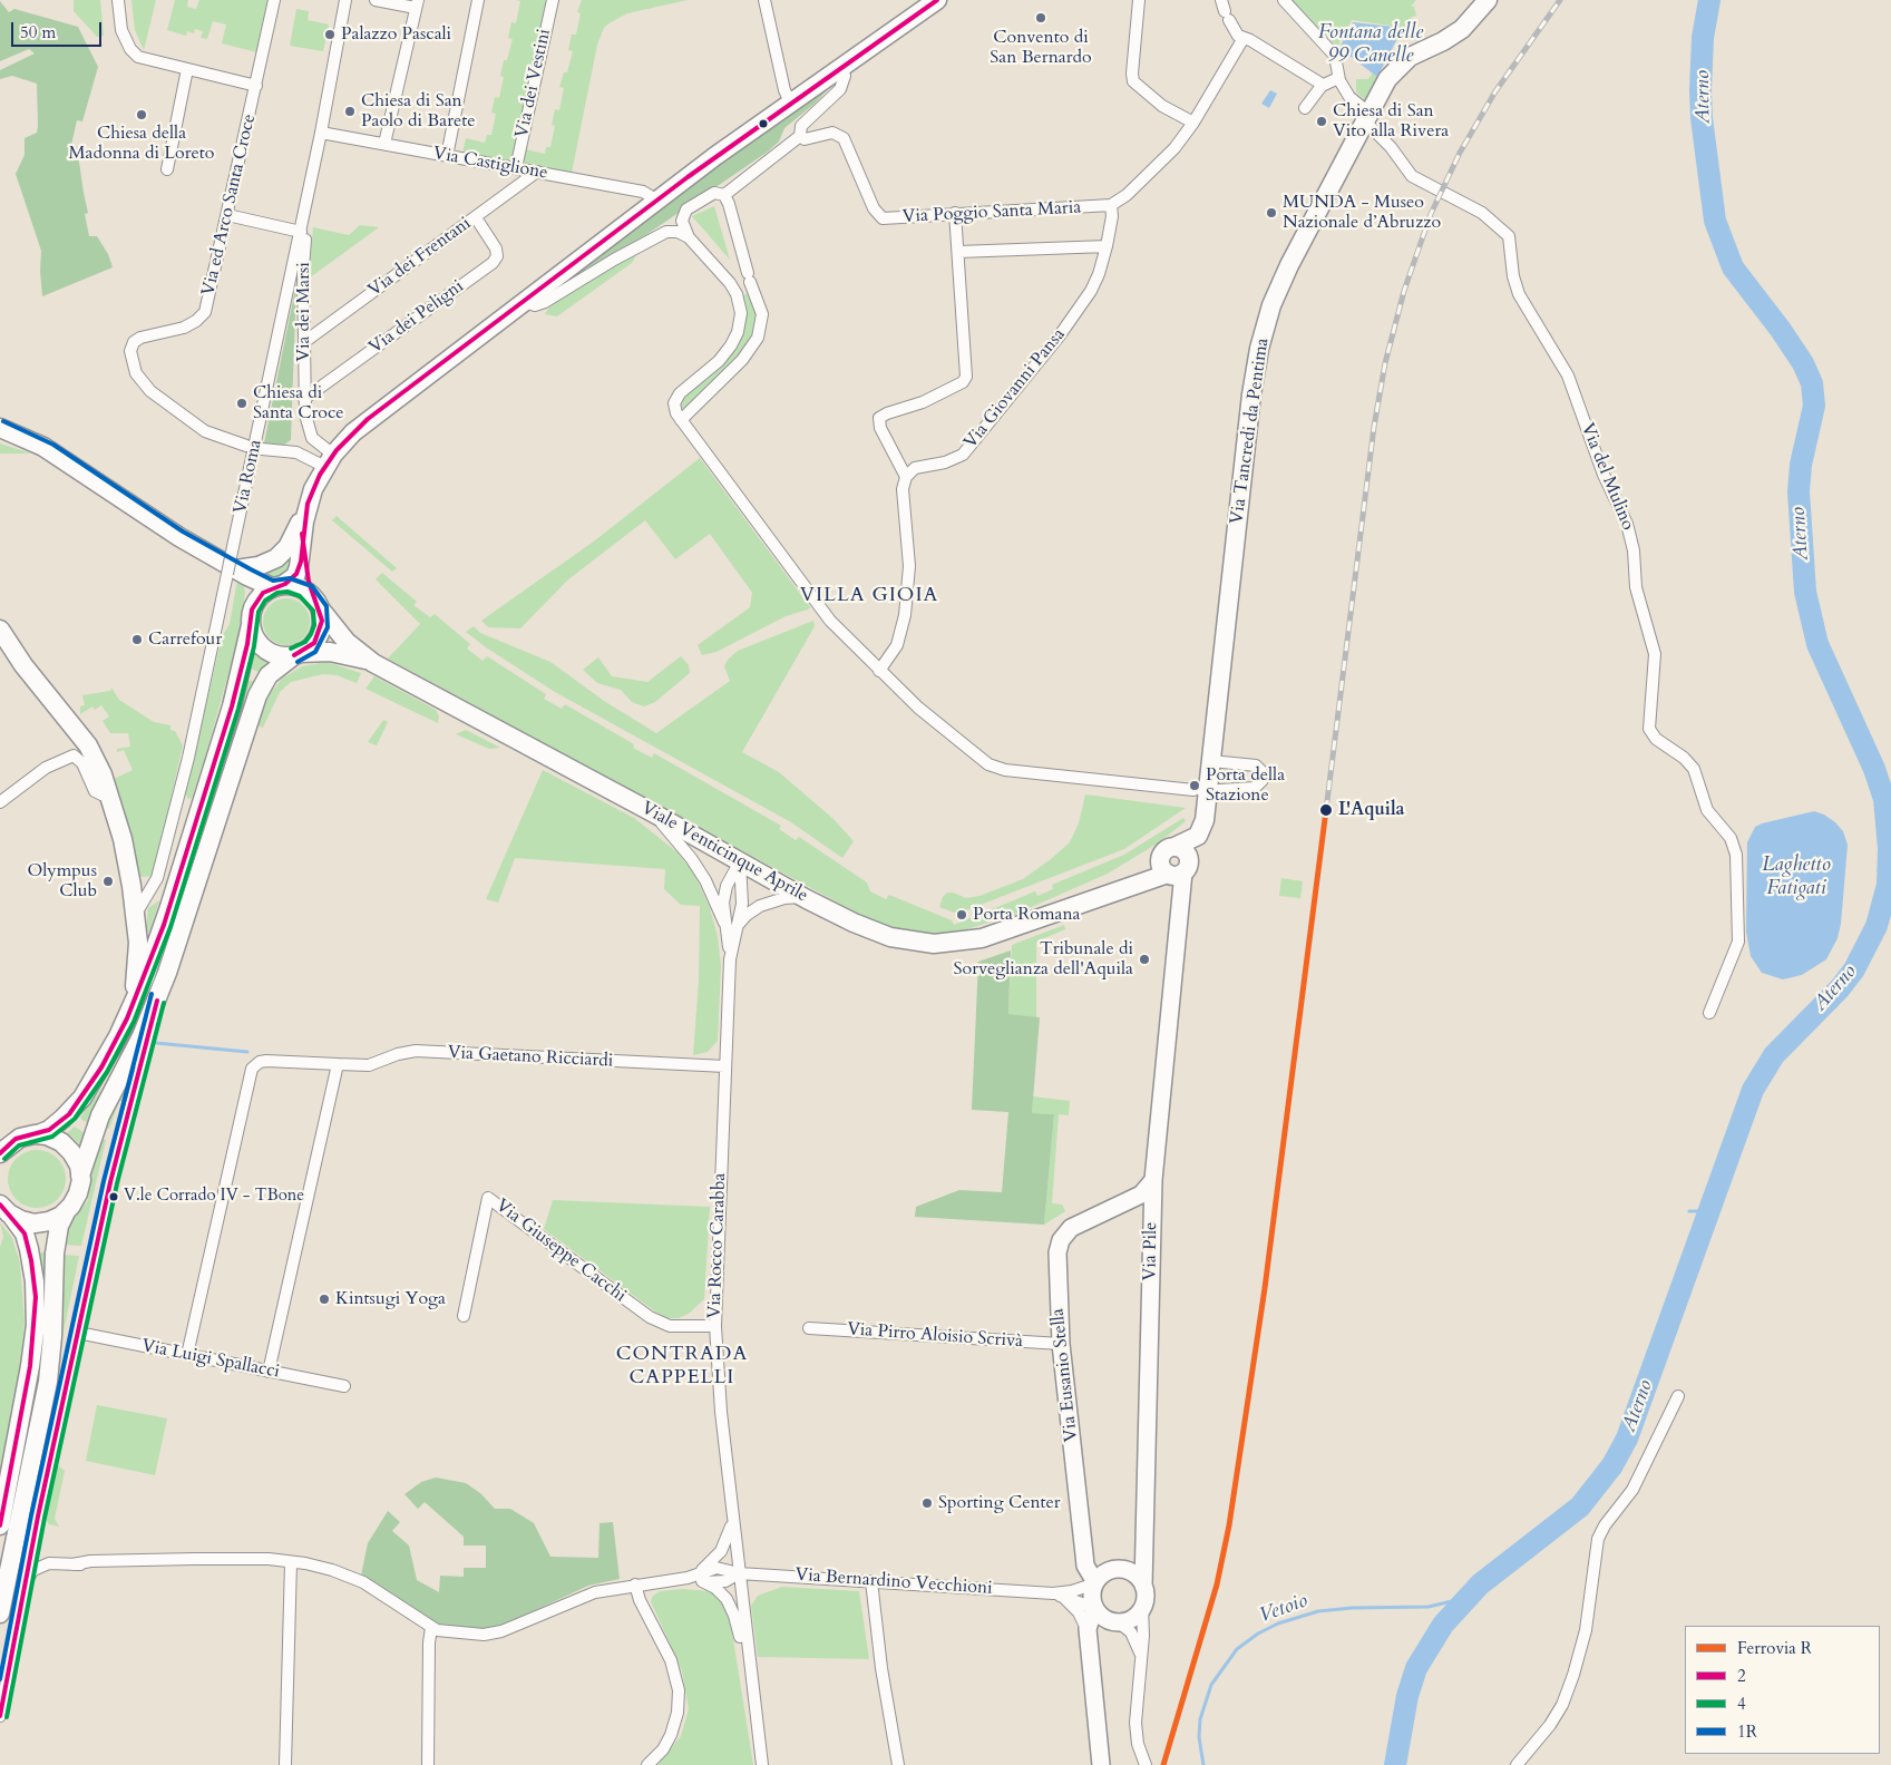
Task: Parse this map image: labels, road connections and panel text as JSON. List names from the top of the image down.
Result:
{
  "streets": {
    "main road": ["Via Tancredi da Pentima", "Viale Venticinque Aprile"],
    "street": [
      "Via dei Vestini",
      "Via Castiglione",
      "Via ed Arco Santa Croce",
      "Via Poggio Santa Maria",
      "Via dei Frentani",
      "Via dei Marsi",
      "Via dei Peligni",
      "Via Giovanni Pansa",
      "Via Roma",
      "Via del Mulino",
      "Via Gaetano Ricciardi",
      "Via Rocco Carabba",
      "Via Giuseppe Cacchi",
      "Via Pile",
      "Via Pirro Aloisio Scrivà",
      "Via Luigi Spallacci",
      "Via Eusanio Stella",
      "Via Bernardino Vecchioni"
    ]
  },
  "crossings": [
    ["Via dei Vestini", "Via Castiglione"],
    ["Via Castiglione", "Via dei Frentani"],
    ["Via Castiglione", "Via Roma"],
    ["Via Poggio Santa Maria", "Via Giovanni Pansa"],
    ["Via dei Frentani", "Via dei Marsi"],
    ["Via dei Frentani", "Via dei Peligni"],
    ["Via dei Marsi", "Via dei Peligni"],
    ["Via dei Marsi", "Via Roma"],
    ["Via Tancredi da Pentima", "Via del Mulino"],
    ["Via Tancredi da Pentima", "Viale Venticinque Aprile"],
    ["Via Tancredi da Pentima", "Via Pile"],
    ["Viale Venticinque Aprile", "Via Rocco Carabba"],
    ["Viale Venticinque Aprile", "Via Pile"],
    ["Via Gaetano Ricciardi", "Via Rocco Carabba"],
    ["Via Gaetano Ricciardi", "Via Luigi Spallacci"],
    ["Via Rocco Carabba", "Via Giuseppe Cacchi"],
    ["Via Rocco Carabba", "Via Bernardino Vecchioni"],
    ["Via Pile", "Via Eusanio Stella"],
    ["Via Pile", "Via Bernardino Vecchioni"],
    ["Via Pirro Aloisio Scrivà", "Via Eusanio Stella"],
    ["Via Eusanio Stella", "Via Bernardino Vecchioni"]
  ],
  "districts": ["VILLA GIOIA", "CONTRADA CAPPELLI"],
  "water": [
    "Fontana delle 99 Canelle",
    "Aterno",
    "Laghetto Fatigati",
    "Vetoio"
  ],
  "places": [
    "Convento di San Bernardo",
    "Palazzo Pascali",
    "Chiesa di San Paolo di Barete",
    "Chiesa della Madonna di Loreto",
    "Chiesa di San Vito alla Rivera",
    "MUNDA - Museo Nazionale d’Abruzzo",
    "Chiesa di Santa Croce",
    "Carrefour",
    "Porta della Stazione",
    "L'Aquila",
    "Olympus Club",
    "Porta Romana",
    "Tribunale di Sorveglianza dell'Aquila",
    "V.le Corrado IV - TBone",
    "Kintsugi Yoga",
    "Sporting Center"
  ],
  "lines": [
    "transit line 2",
    "transit line 1R",
    "transit line 4",
    "rail line R"
  ],
  "legend": [
    "Ferrovia R",
    "2",
    "4",
    "1R"
  ],
  "scale_bar": "50 m"
}
